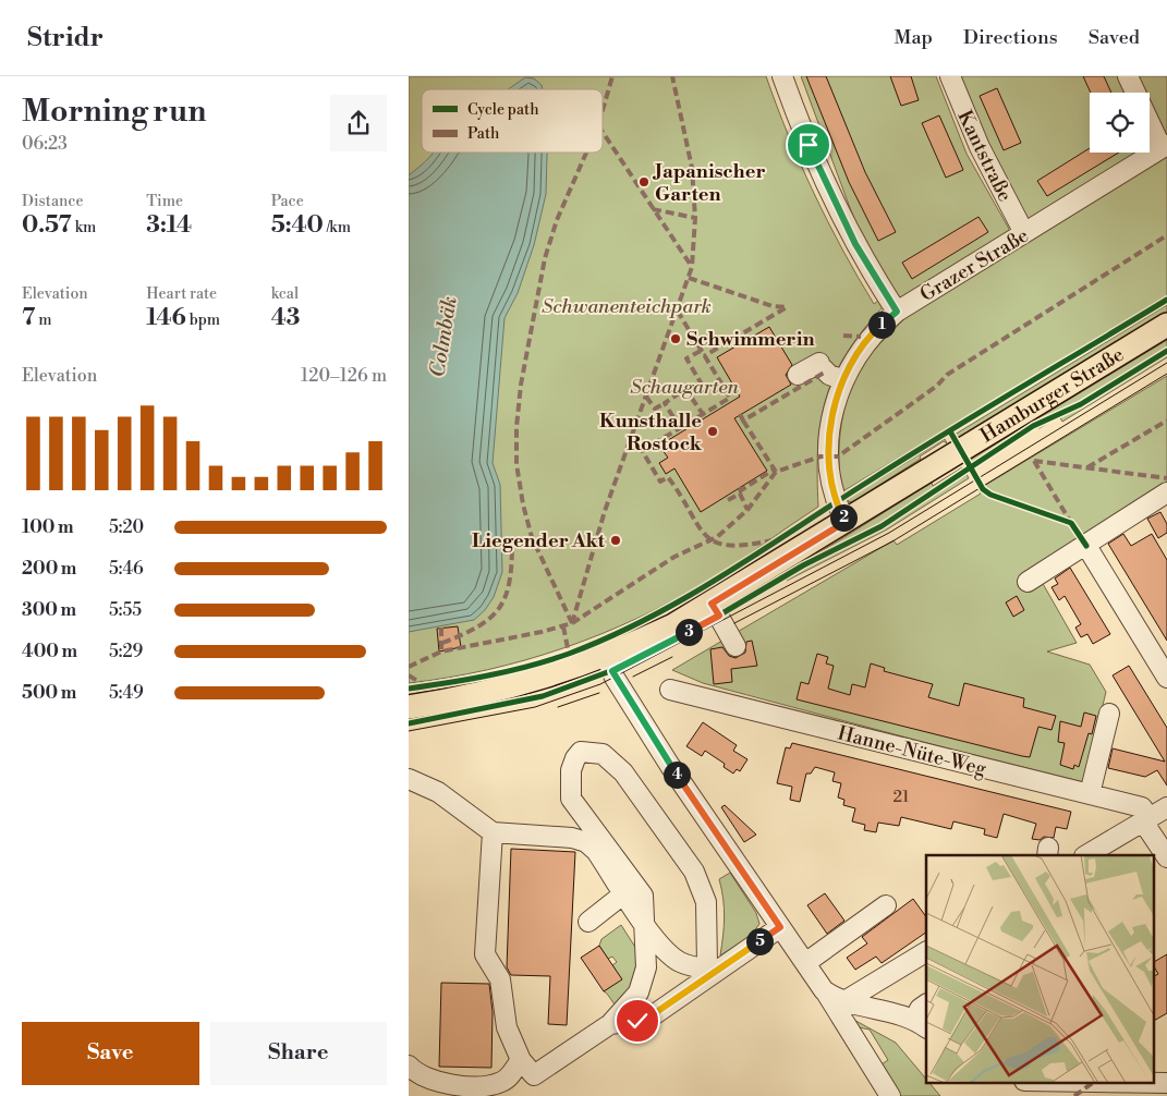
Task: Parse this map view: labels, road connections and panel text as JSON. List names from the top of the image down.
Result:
{
  "streets": {
    "main road": ["Hamburger Straße"],
    "street": ["Kantstraße", "Grazer Straße", "Hanne-Nüte-Weg"]
  },
  "crossings": [
    ["Kantstraße", "Grazer Straße"],
    ["Grazer Straße", "Hamburger Straße"]
  ],
  "water": ["Colmbäk"],
  "parks": ["Schwanenteichpark", "Schaugarten"],
  "places": [
    "Japanischer Garten",
    "Schwimmerin",
    "Kunsthalle Rostock",
    "Liegender Akt"
  ],
  "house_numbers": ["21"],
  "legend": ["Cycle path", "Path"],
  "page": {
    "header": "Stridr",
    "nav": ["Map", "Directions", "Saved"],
    "heading": ["Morning run", "06:23"],
    "stats": [
      ["Distance", "0.57 km"],
      ["Time", "3:14"],
      ["Pace", "5:40 /km"],
      ["Elevation", "7 m"],
      ["Heart rate", "146 bpm"],
      ["kcal", "43"]
    ],
    "pins": [
      "1",
      "2",
      "3",
      "4",
      "5"
    ],
    "chart": ["Elevation", "120–126 m"],
    "list": [
      {
        "name": "100 m",
        "note": "5:20"
      },
      {
        "name": "200 m",
        "note": "5:46"
      },
      {
        "name": "300 m",
        "note": "5:55"
      },
      {
        "name": "400 m",
        "note": "5:29"
      },
      {
        "name": "500 m",
        "note": "5:49"
      }
    ],
    "buttons": ["Save", "Share"]
  }
}
